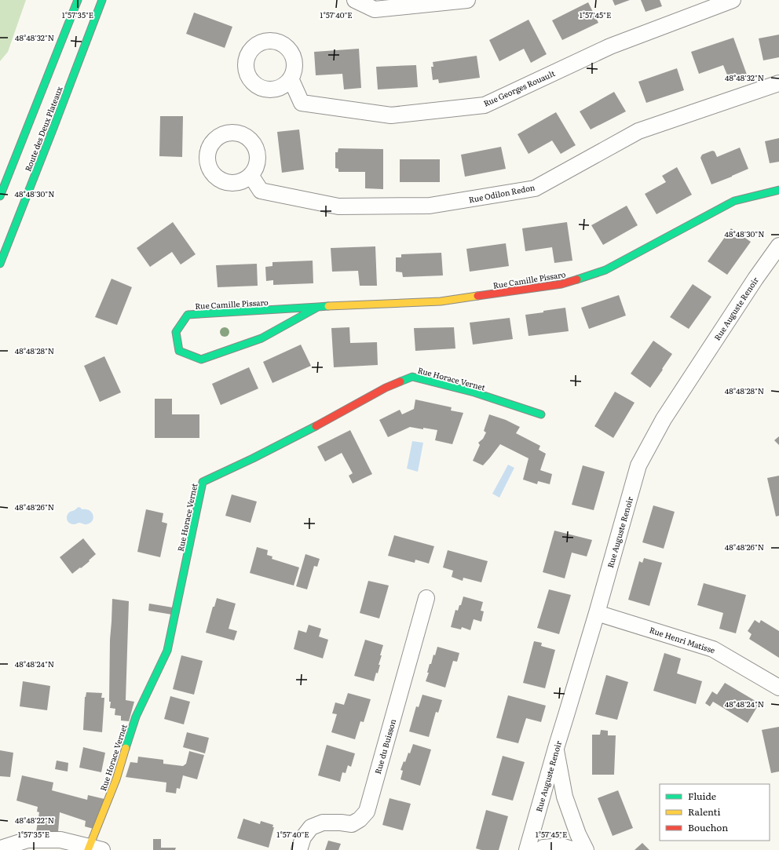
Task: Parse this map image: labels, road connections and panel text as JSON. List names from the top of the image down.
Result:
{
  "streets": {
    "street": [
      "Rue Georges Rouault",
      "Route des Deux Plateaux",
      "Rue Odilon Redon",
      "Rue Camille Pissaro",
      "Rue Auguste Renoir",
      "Rue Horace Vernet",
      "Rue Henri Matisse",
      "Rue du Buisson"
    ]
  },
  "crossings": [
    ["Rue Auguste Renoir", "Rue Henri Matisse"]
  ],
  "legend": ["Fluide", "Ralenti", "Bouchon"],
  "coordinates": [
    "1°57'35\"E",
    "1°57'40\"E",
    "1°57'45\"E",
    "48°48'32\"N",
    "48°48'30\"N",
    "48°48'28\"N",
    "48°48'26\"N",
    "48°48'24\"N",
    "48°48'22\"N"
  ]
}
